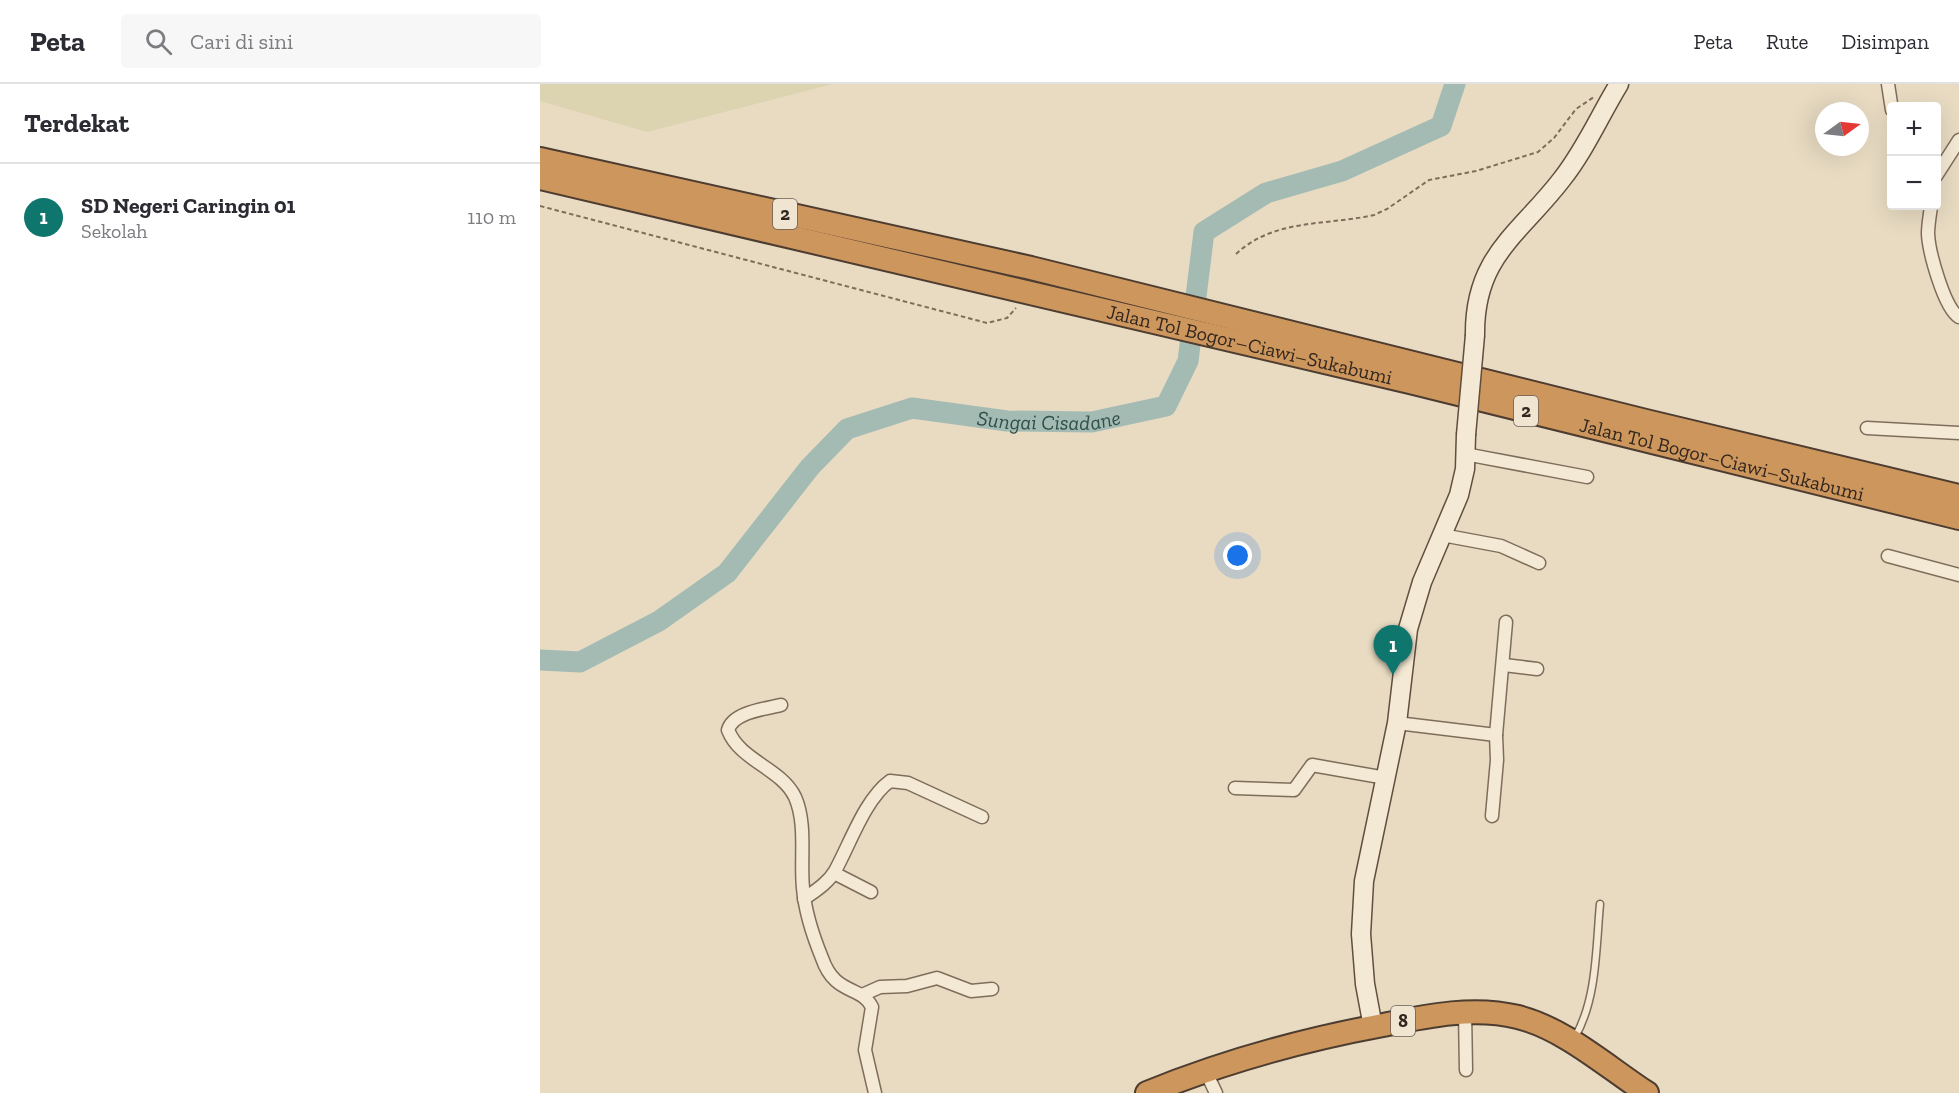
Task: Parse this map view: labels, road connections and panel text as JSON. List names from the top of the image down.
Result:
{
  "streets": {
    "highway": ["2", "Jalan Tol Bogor–Ciawi–Sukabumi", "8"]
  },
  "water": ["Sungai Cisadane"],
  "north": "right",
  "page": {
    "header": "Peta",
    "search": "Cari di sini",
    "nav": ["Peta", "Rute", "Disimpan"],
    "heading": "Terdekat",
    "map_buttons": ["+", "−"],
    "list": [
      {
        "mark": "1",
        "name": "SD Negeri Caringin 01",
        "note": "Sekolah",
        "value": "110 m"
      }
    ],
    "pins": "1"
  }
}
